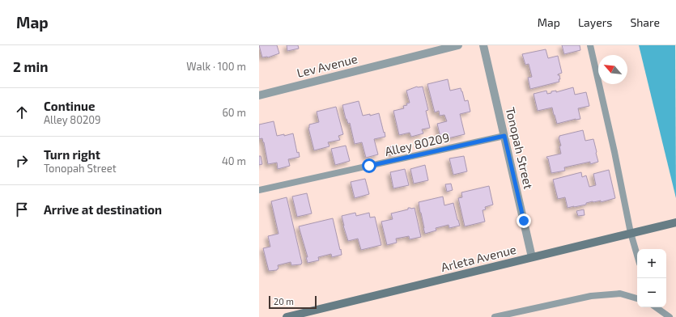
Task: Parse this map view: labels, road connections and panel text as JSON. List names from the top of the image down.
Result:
{
  "streets": {
    "main road": ["Arleta Avenue"],
    "street": ["Lev Avenue", "Tonopah Street"],
    "lane": ["Alley 80209"]
  },
  "crossings": [
    ["Alley 80209", "Tonopah Street"],
    ["Tonopah Street", "Arleta Avenue"]
  ],
  "scale_bar": "20 m",
  "north": "top left",
  "page": {
    "header": "Map",
    "nav": ["Map", "Layers", "Share"],
    "heading": ["2 min", "Walk · 100 m"],
    "list": [
      ["Continue", "Alley 80209", "60 m"],
      ["Turn right", "Tonopah Street", "40 m"],
      "Arrive at destination"
    ],
    "map_buttons": ["+", "−"],
    "scale": "20 m"
  }
}
